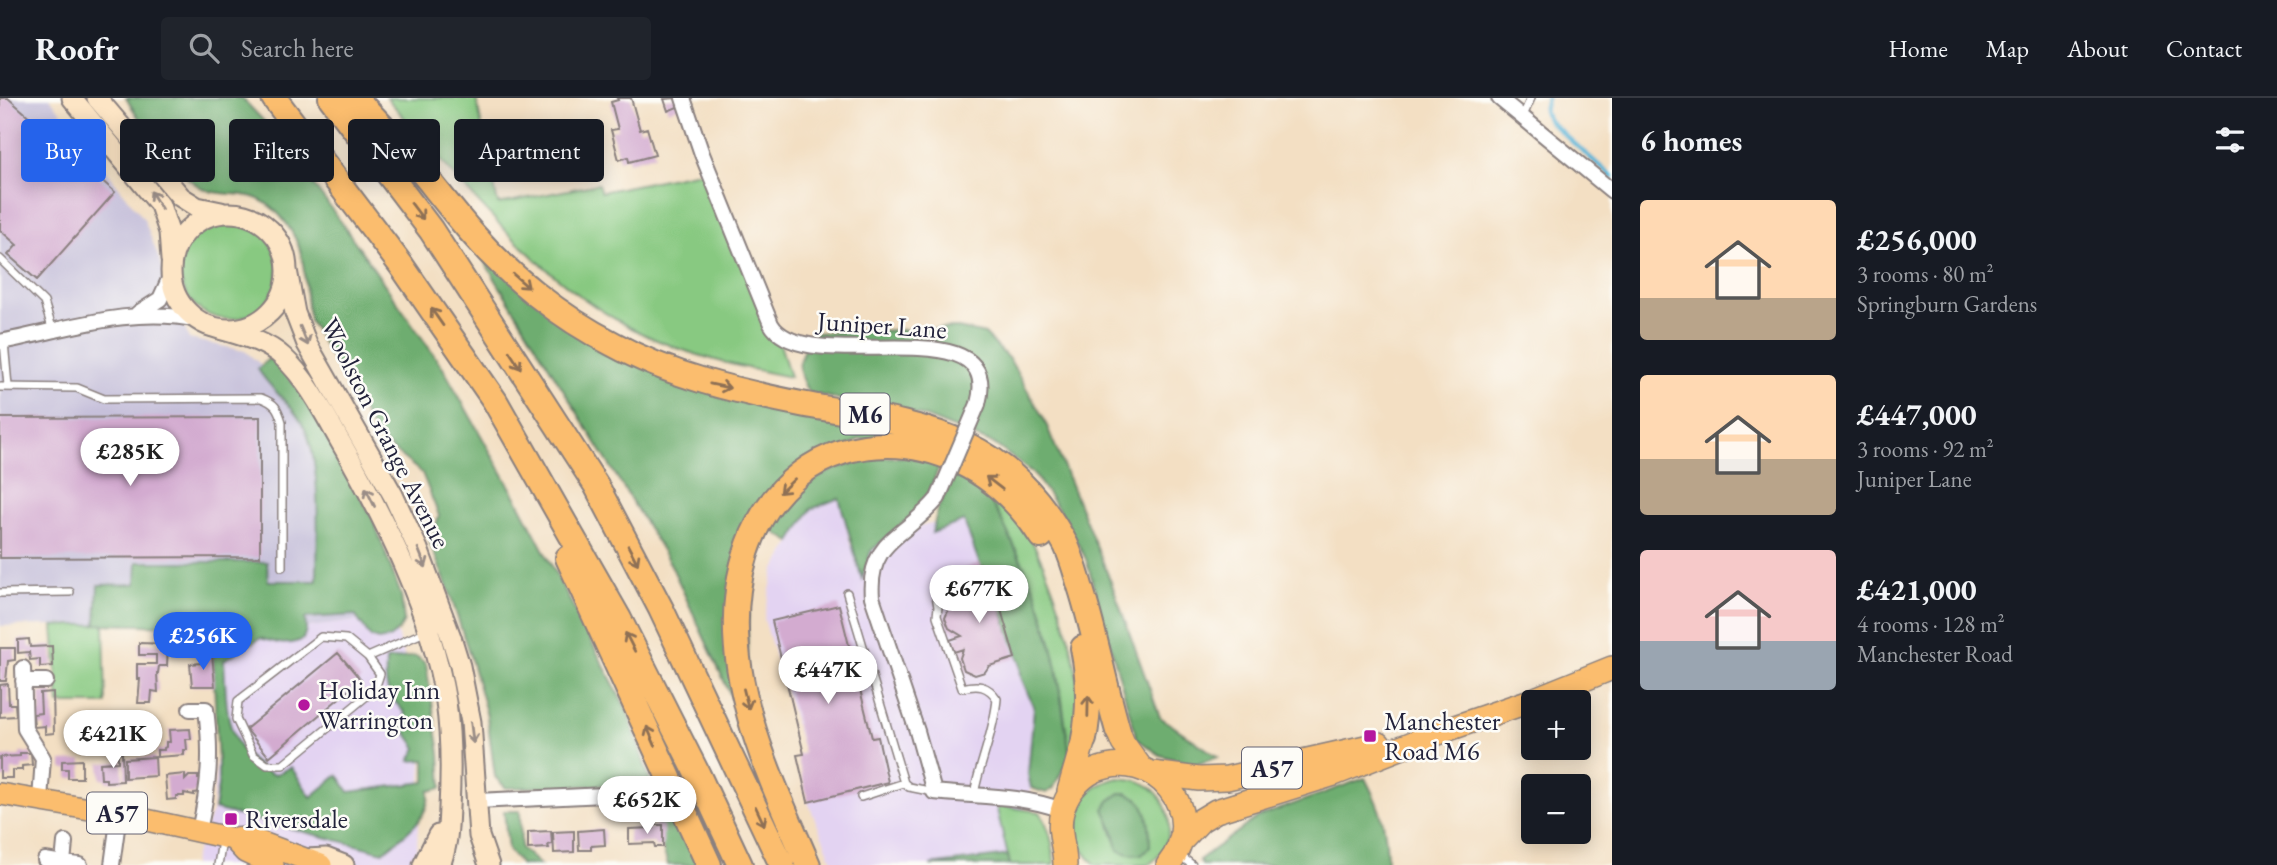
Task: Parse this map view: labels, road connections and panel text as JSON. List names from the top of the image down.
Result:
{
  "streets": {
    "highway": ["M6", "A57"],
    "main road": ["Woolston Grange Avenue"],
    "street": ["Juniper Lane"]
  },
  "places": {
    "other": ["Holiday Inn Warrington"],
    "transit": ["Manchester Road M6", "Riversdale"]
  },
  "page": {
    "header": "Roofr",
    "search": "Search here",
    "nav": [
      "Home",
      "Map",
      "About",
      "Contact"
    ],
    "heading": "6 homes",
    "chip": [
      "Buy",
      "Rent",
      "Filters",
      "New",
      "Apartment"
    ],
    "list": [
      {
        "name": "£256,000",
        "note": "3 rooms · 80 m² · Springburn Gardens"
      },
      {
        "name": "£447,000",
        "note": "3 rooms · 92 m² · Juniper Lane"
      },
      {
        "name": "£421,000",
        "note": "4 rooms · 128 m² · Manchester Road"
      }
    ],
    "price": [
      "£285K",
      "£677K",
      "£256K",
      "£447K",
      "£421K",
      "£652K"
    ],
    "map_buttons": ["+", "−"]
  }
}
